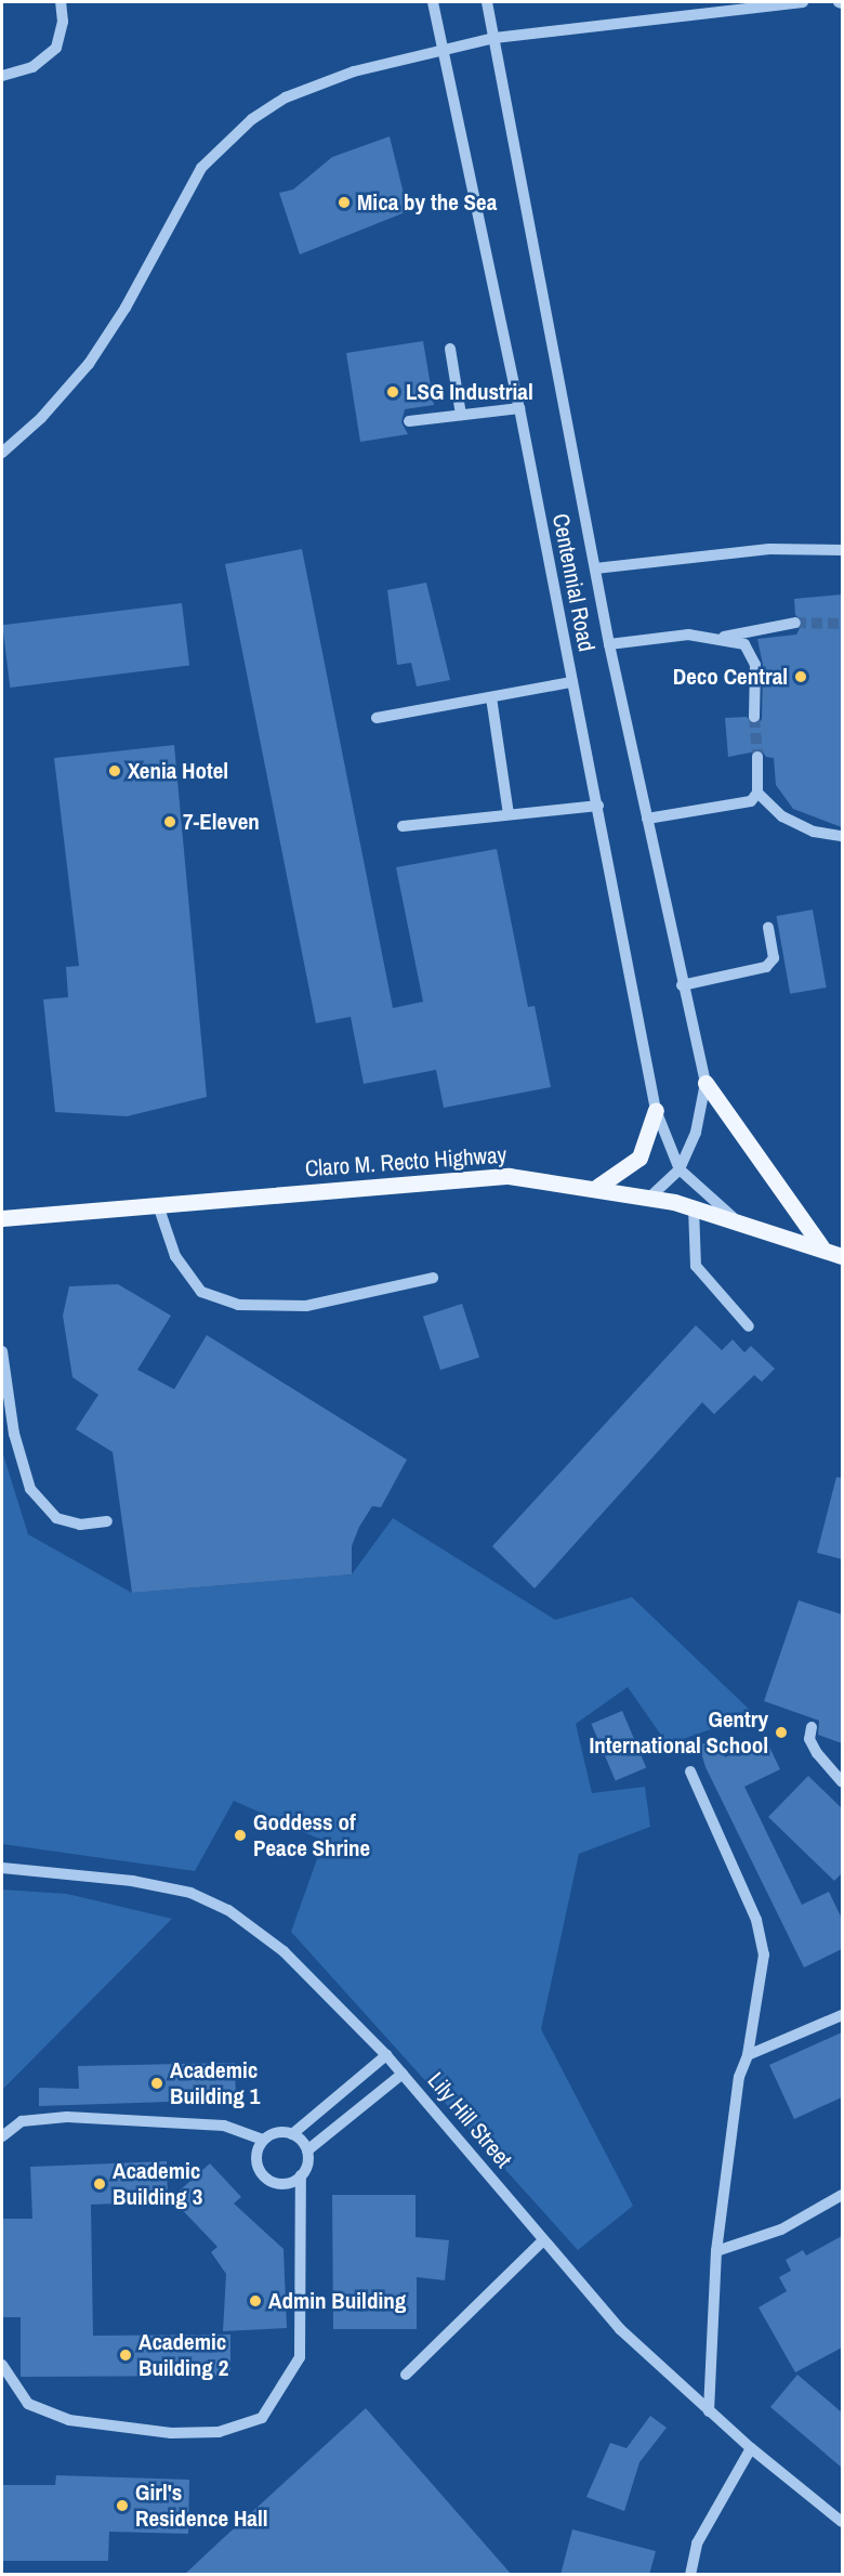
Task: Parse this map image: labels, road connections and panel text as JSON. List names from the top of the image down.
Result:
{
  "streets": {
    "main road": ["Claro M. Recto Highway"],
    "street": ["Centennial Road", "Lily Hill Street"]
  },
  "crossings": [
    ["Centennial Road", "Claro M. Recto Highway"]
  ],
  "places": [
    "Mica by the Sea",
    "LSG Industrial",
    "Deco Central",
    "Xenia Hotel",
    "7-Eleven",
    "Gentry International School",
    "Goddess of Peace Shrine",
    "Academic Building 1",
    "Academic Building 3",
    "Admin Building",
    "Academic Building 2",
    "Girl's Residence Hall"
  ]
}
